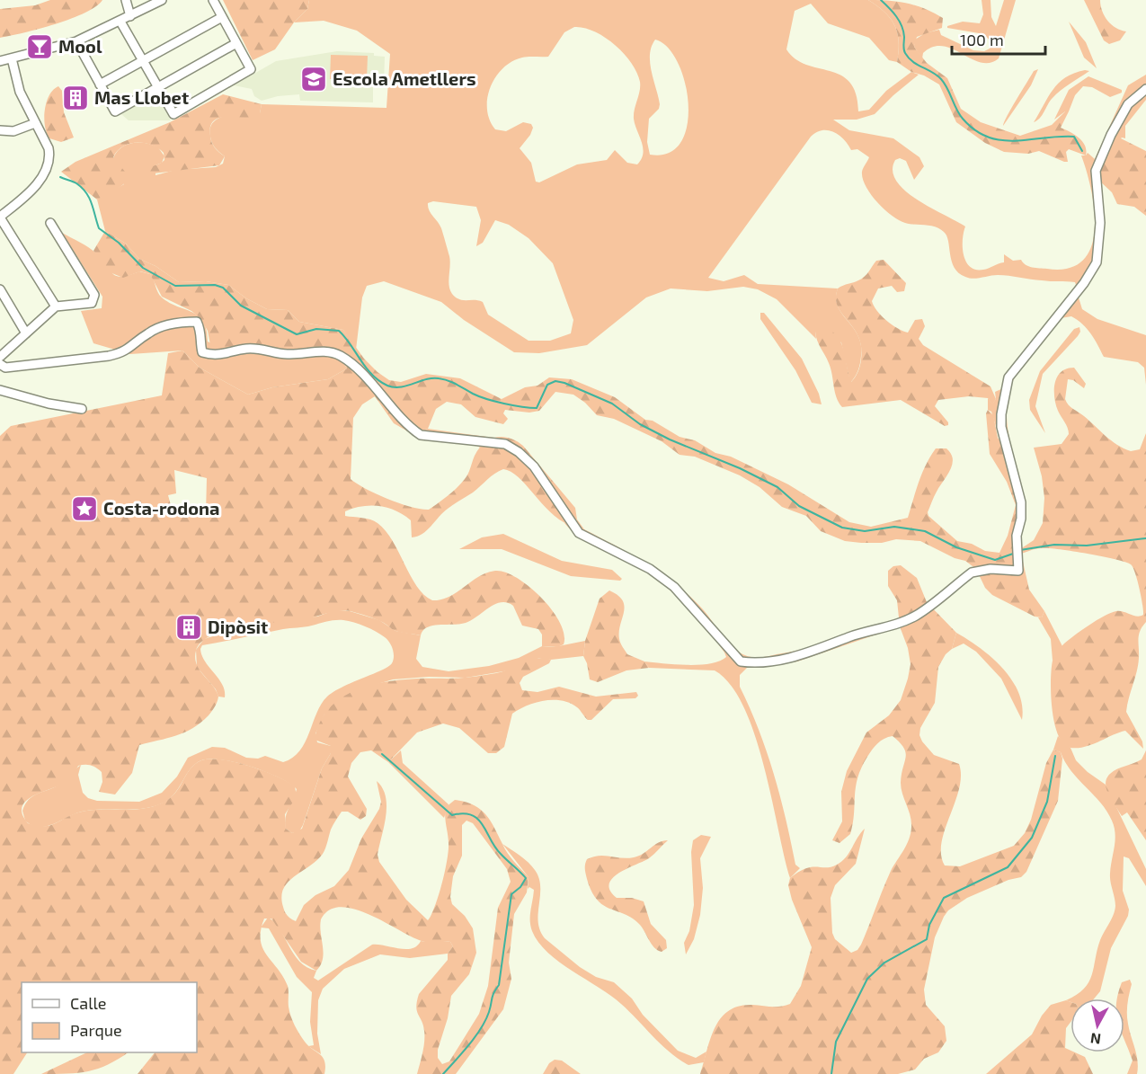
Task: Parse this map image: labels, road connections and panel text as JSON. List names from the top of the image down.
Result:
{
  "places": {
    "bar": ["Mool"],
    "school or university": ["Escola Ametllers"],
    "building": ["Mas Llobet", "Dipòsit"],
    "place": ["Costa-rodona"]
  },
  "legend": ["Calle", "Parque"],
  "scale_bar": "100 m",
  "north": "bottom"
}
